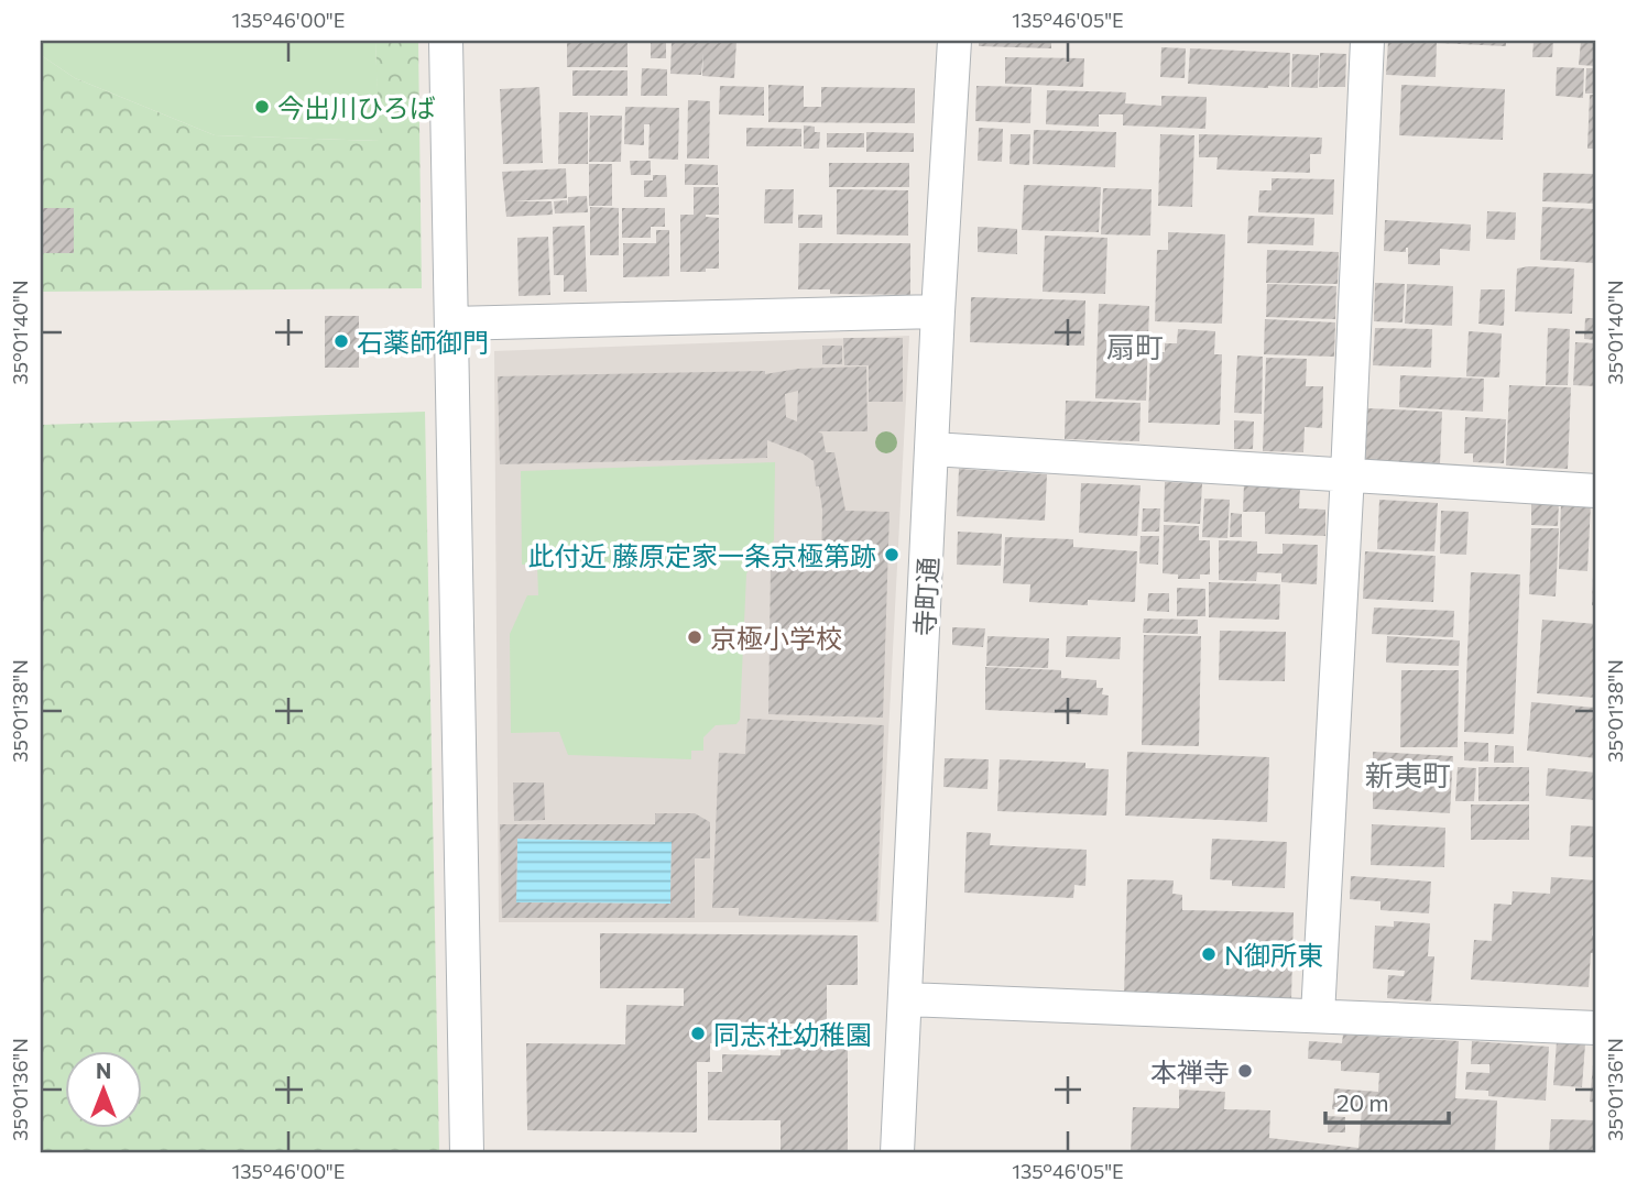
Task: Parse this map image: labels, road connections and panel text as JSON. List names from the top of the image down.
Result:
{
  "streets": {
    "street": ["寺町通"]
  },
  "districts": ["扇町", "新夷町"],
  "places": [
    "今出川ひろば",
    "石薬師御門",
    "此付近 藤原定家一条京極第跡",
    "京極小学校",
    "N御所東",
    "同志社幼稚園",
    "本禅寺"
  ],
  "scale_bar": "20 m",
  "north": "top",
  "coordinates": [
    "135°46'00\"E",
    "135°46'05\"E",
    "35°01'40\"N",
    "35°01'38\"N",
    "35°01'36\"N"
  ]
}
